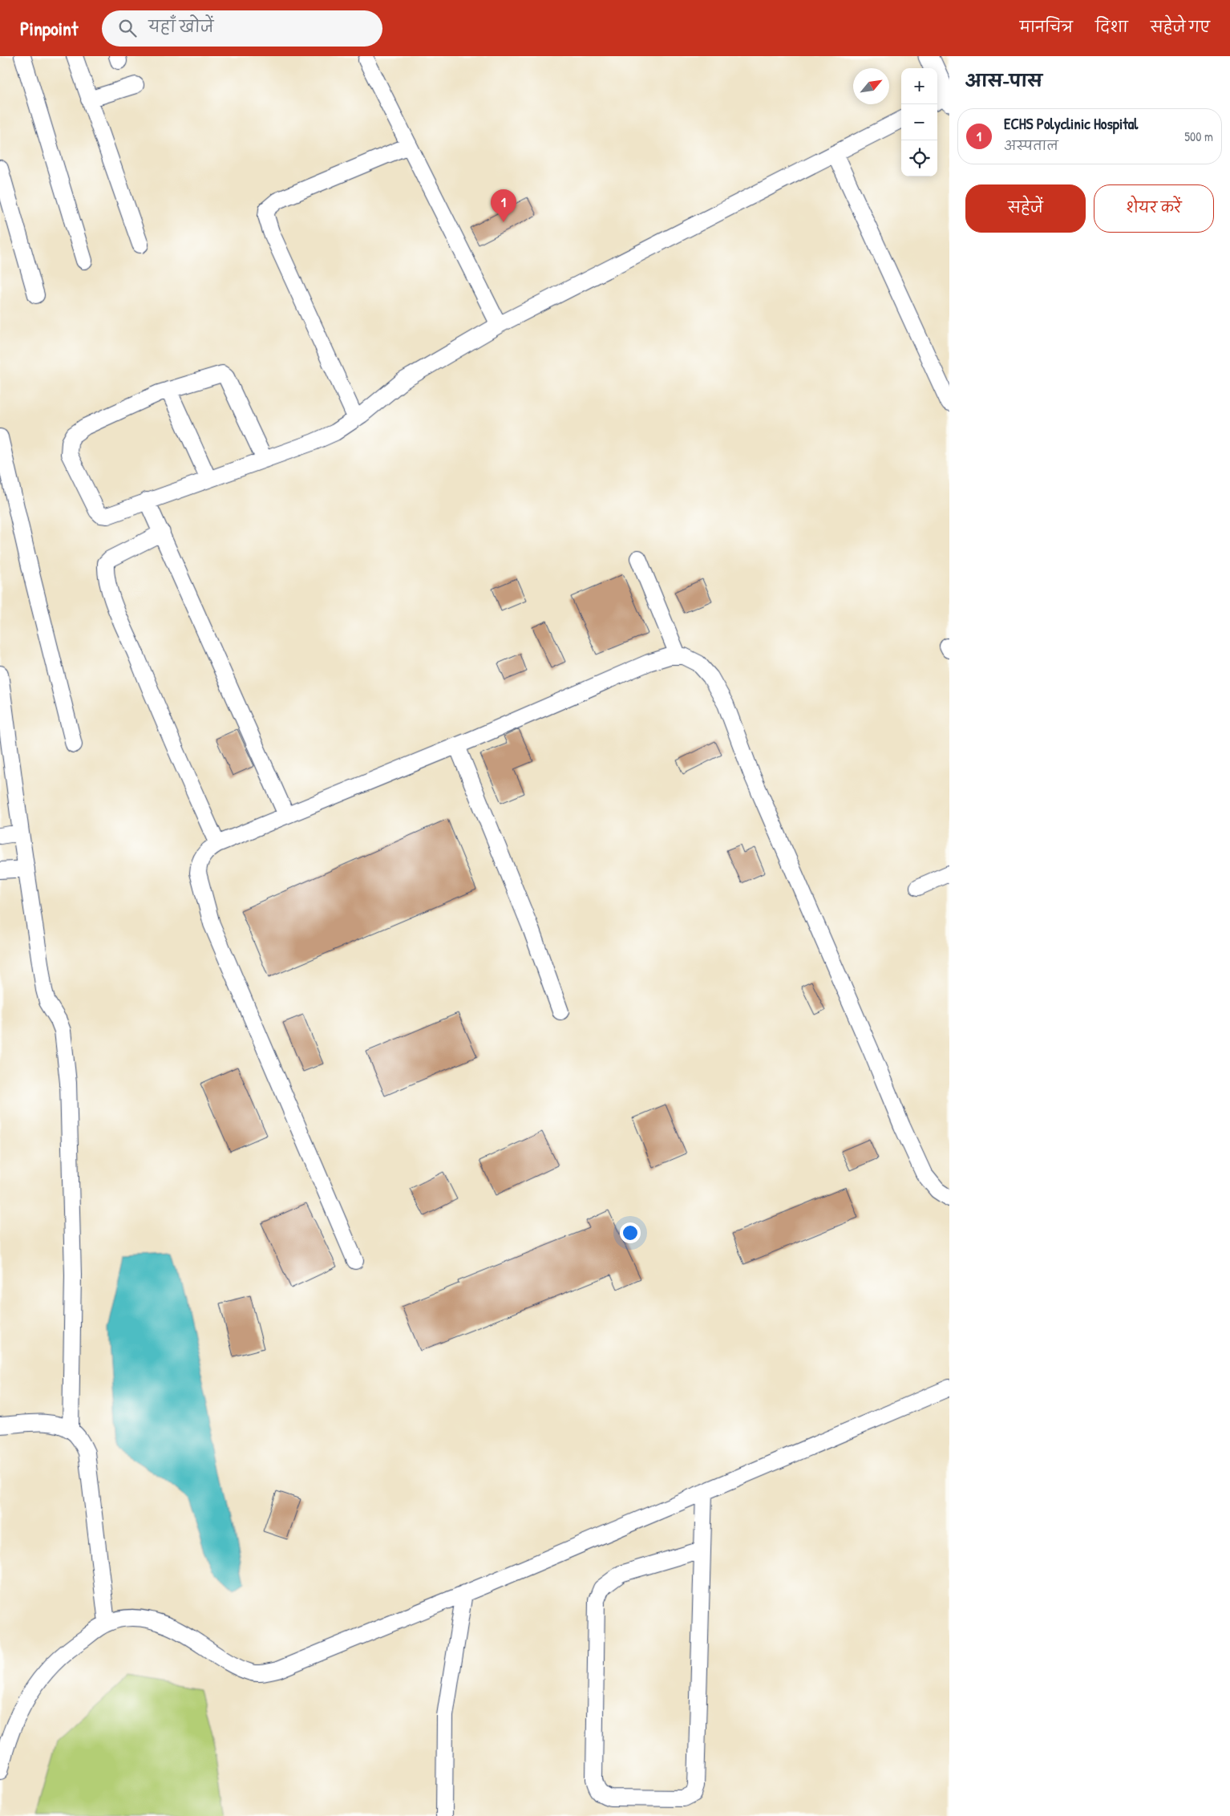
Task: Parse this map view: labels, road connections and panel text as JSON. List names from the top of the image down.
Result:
{
  "north": "top right",
  "page": {
    "header": "Pinpoint",
    "search": "यहाँ खोजें",
    "nav": ["मानचित्र", "दिशा", "सहेजे गए"],
    "heading": "आस-पास",
    "map_buttons": ["+", "−"],
    "list": [
      {
        "mark": "1",
        "name": "ECHS Polyclinic Hospital",
        "note": "अस्पताल",
        "value": "500 m"
      }
    ],
    "buttons": ["सहेजें", "शेयर करें"],
    "pins": "1"
  }
}
